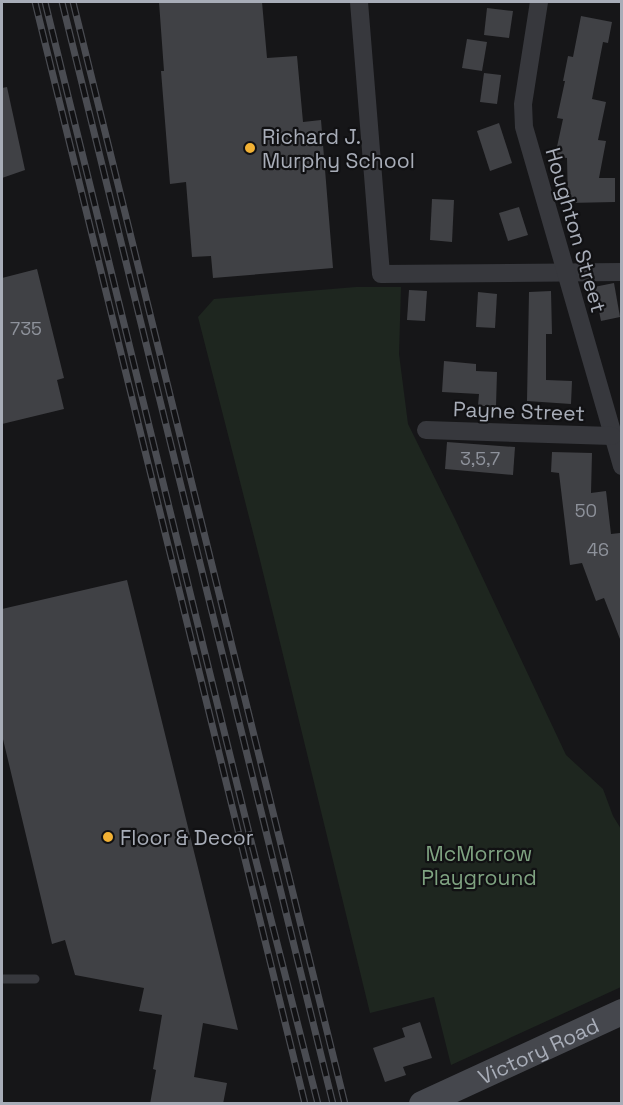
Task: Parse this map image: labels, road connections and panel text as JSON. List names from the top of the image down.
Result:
{
  "streets": {
    "main road": ["Victory Road"],
    "street": ["Houghton Street", "Payne Street"]
  },
  "crossings": [
    ["Houghton Street", "Payne Street"]
  ],
  "parks": ["McMorrow Playground"],
  "places": ["Richard J. Murphy School", "Floor & Decor"],
  "house_numbers": [
    "735",
    "3,5,7",
    "50",
    "46"
  ]
}
